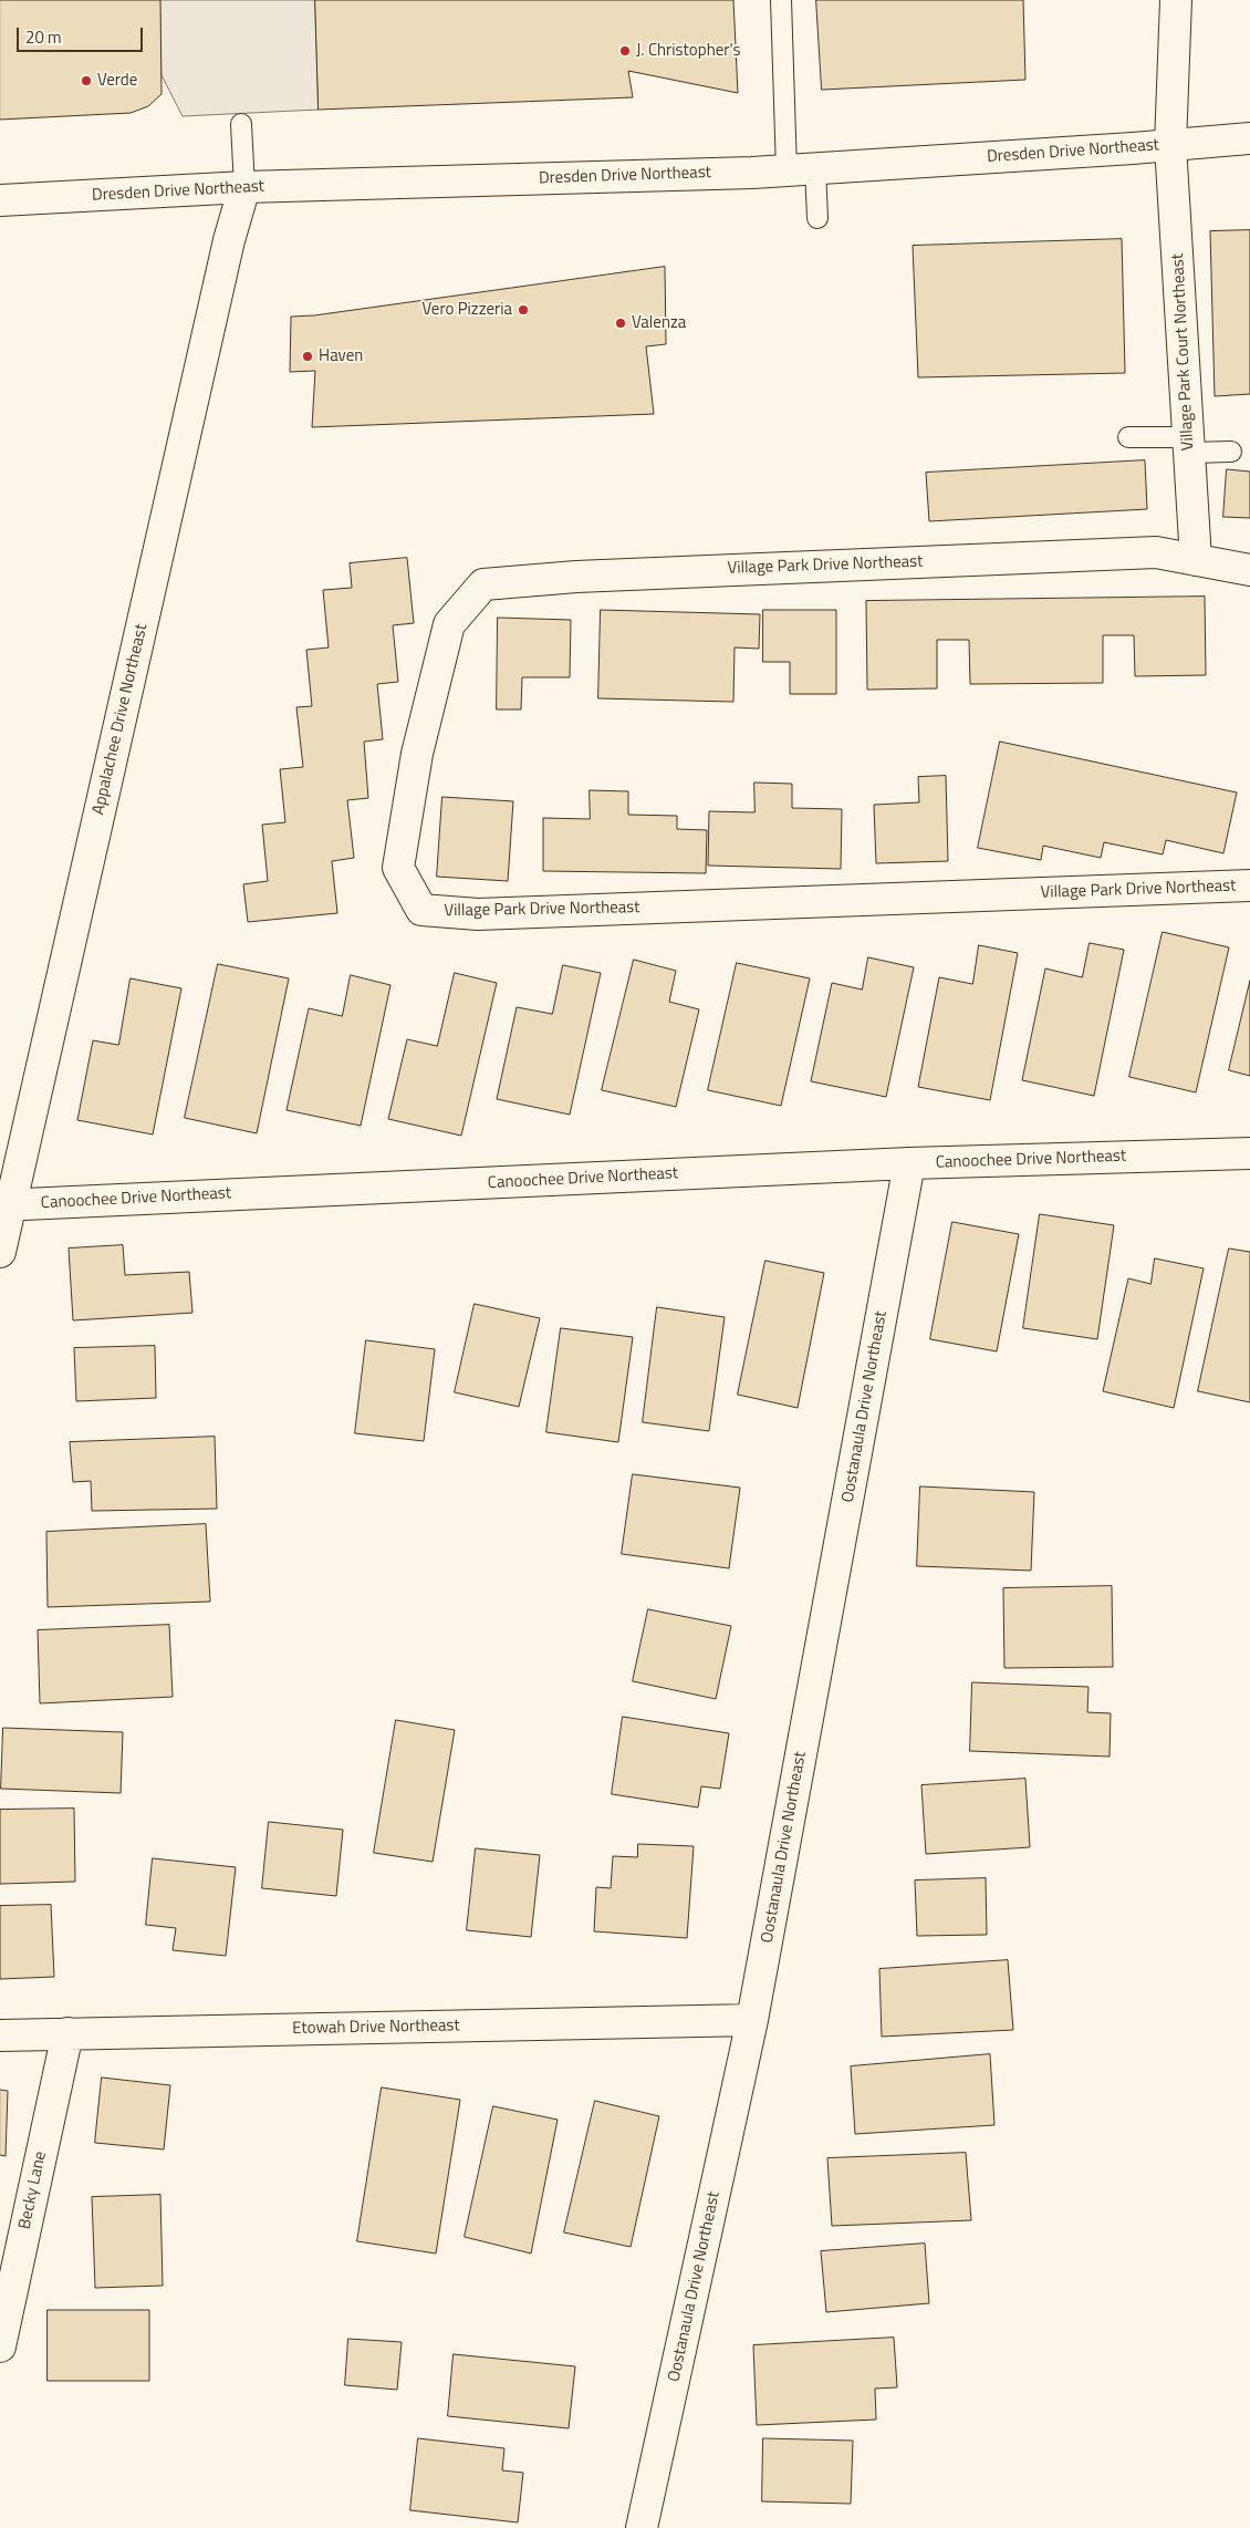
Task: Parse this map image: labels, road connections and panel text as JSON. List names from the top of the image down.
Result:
{
  "streets": {
    "street": [
      "Dresden Drive Northeast",
      "Village Park Court Northeast",
      "Village Park Drive Northeast",
      "Appalachee Drive Northeast",
      "Canoochee Drive Northeast",
      "Oostanaula Drive Northeast",
      "Etowah Drive Northeast",
      "Becky Lane"
    ]
  },
  "crossings": [
    ["Dresden Drive Northeast", "Village Park Court Northeast"],
    ["Dresden Drive Northeast", "Appalachee Drive Northeast"],
    ["Village Park Court Northeast", "Village Park Drive Northeast"],
    ["Appalachee Drive Northeast", "Canoochee Drive Northeast"],
    ["Canoochee Drive Northeast", "Oostanaula Drive Northeast"],
    ["Oostanaula Drive Northeast", "Etowah Drive Northeast"],
    ["Etowah Drive Northeast", "Becky Lane"]
  ],
  "places": [
    "J. Christopher's",
    "Verde",
    "Vero Pizzeria",
    "Valenza",
    "Haven"
  ],
  "scale_bar": "20 m"
}
